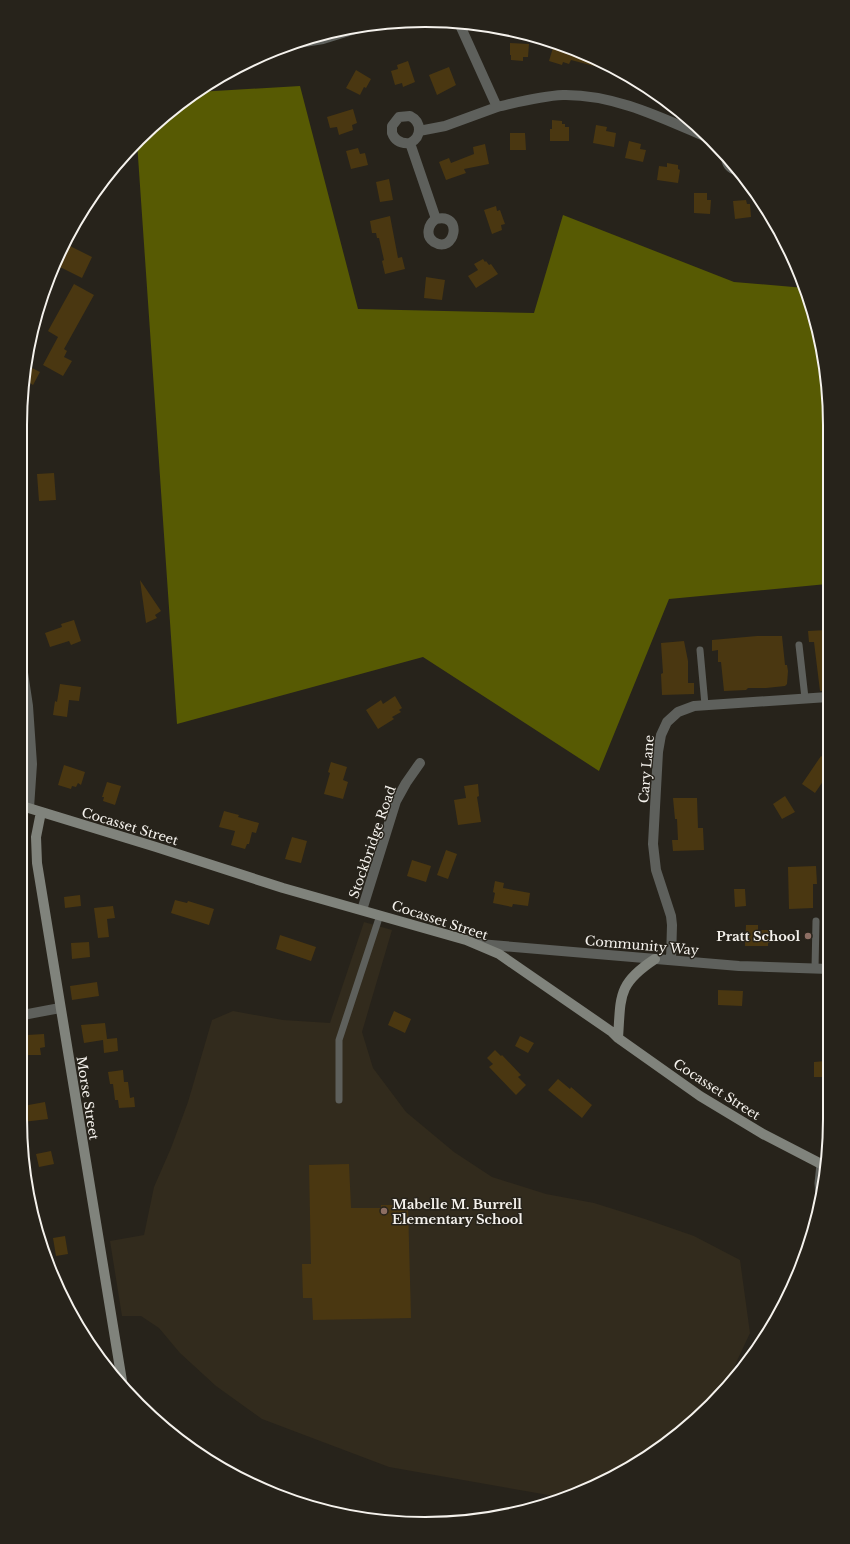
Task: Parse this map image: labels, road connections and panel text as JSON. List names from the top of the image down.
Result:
{
  "streets": {
    "main road": ["Cocasset Street", "Morse Street"],
    "street": ["Cary Lane", "Stockbridge Road", "Community Way"]
  },
  "crossings": [
    ["Cary Lane", "Community Way"],
    ["Cocasset Street", "Stockbridge Road"],
    ["Cocasset Street", "Community Way"],
    ["Cocasset Street", "Morse Street"]
  ],
  "places": ["Pratt School", "Mabelle M. Burrell Elementary School"]
}
